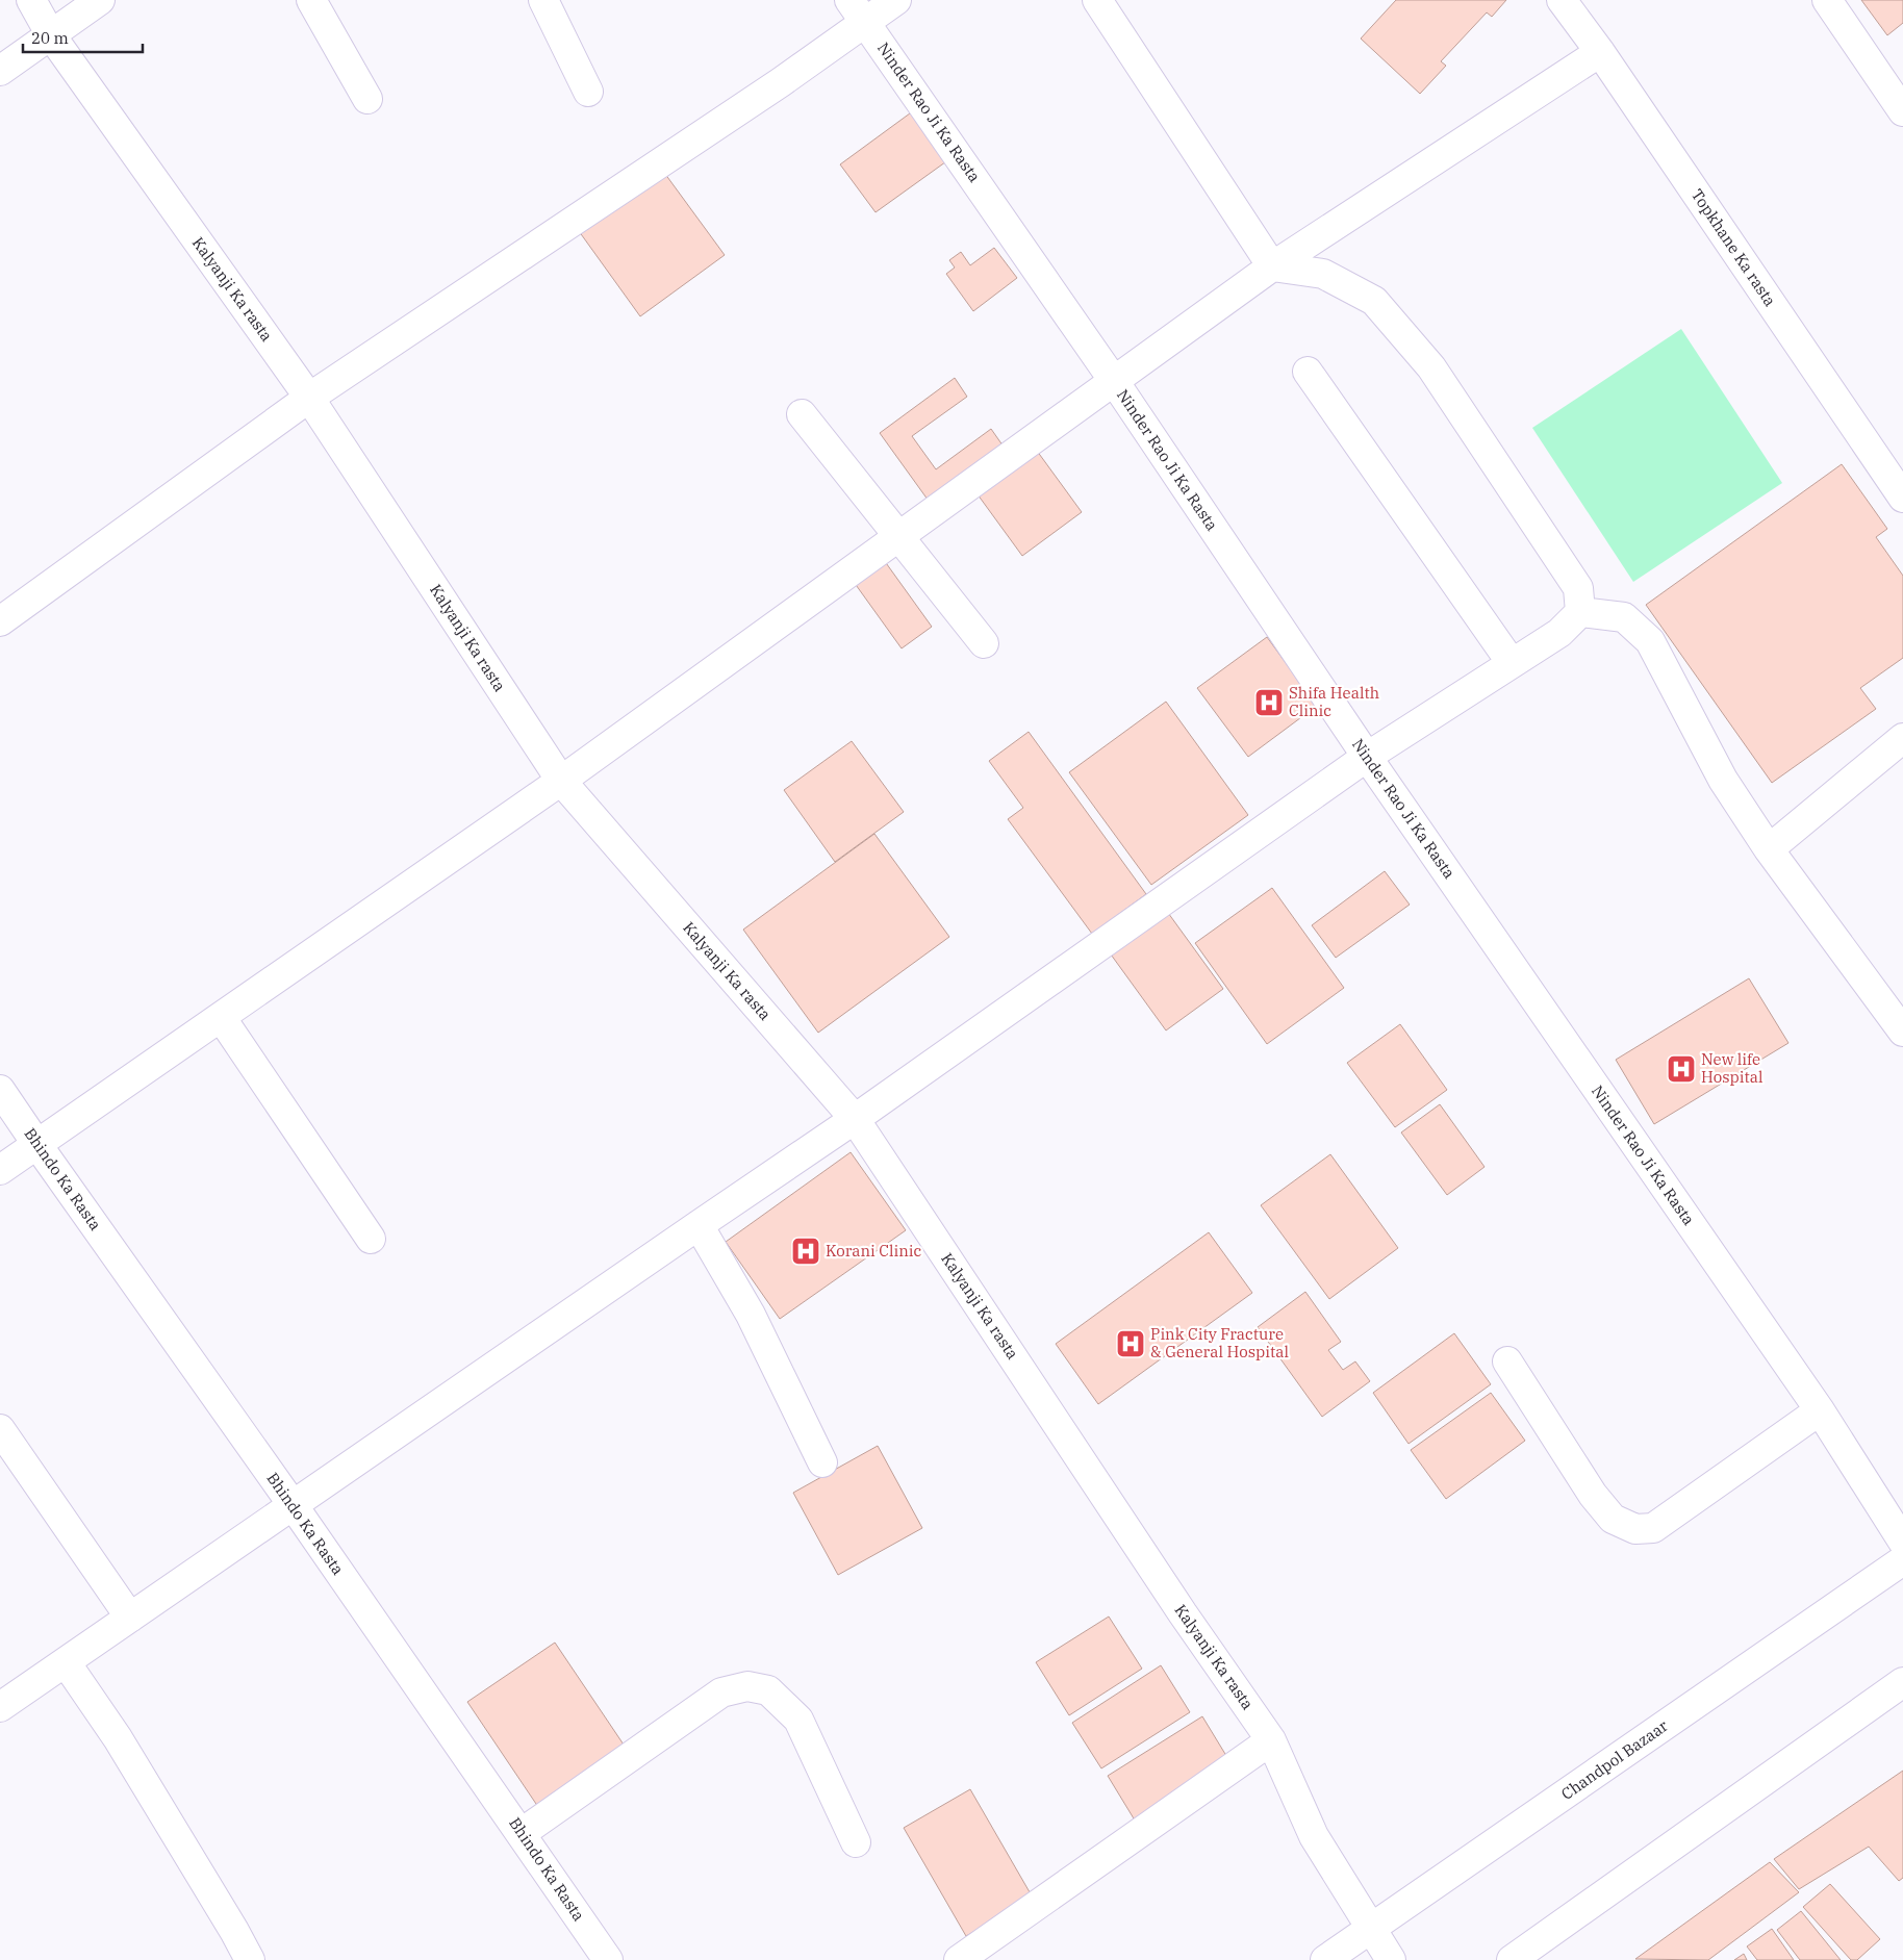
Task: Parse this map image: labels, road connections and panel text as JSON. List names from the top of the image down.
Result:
{
  "streets": {
    "street": [
      "Ninder Rao Ji Ka Rasta",
      "Topkhane Ka rasta",
      "Kalyanji Ka rasta",
      "Bhindo Ka Rasta",
      "Chandpol Bazaar"
    ]
  },
  "crossings": [
    ["Kalyanji Ka rasta", "Chandpol Bazaar"]
  ],
  "places": {
    "hospital": [
      "Shifa Health Clinic",
      "New life Hospital",
      "Korani Clinic",
      "Pink City Fracture & General Hospital"
    ]
  },
  "scale_bar": "20 m"
}
